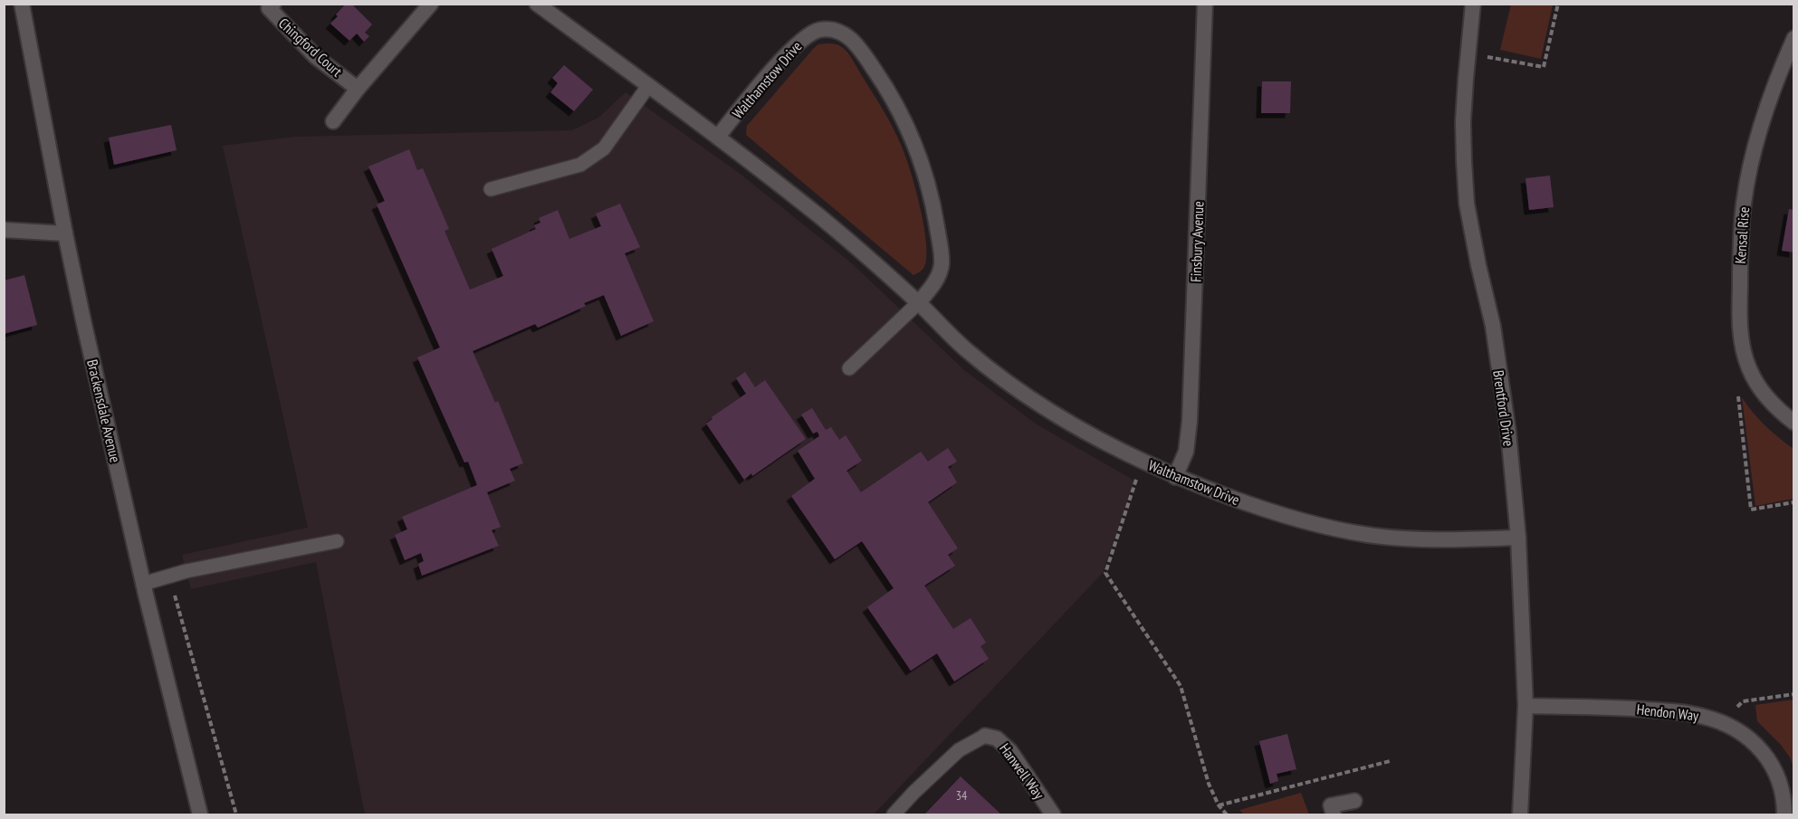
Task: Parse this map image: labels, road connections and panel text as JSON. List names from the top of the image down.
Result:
{
  "streets": {
    "street": [
      "Chingford Court",
      "Walthamstow Drive",
      "Kensal Rise",
      "Finsbury Avenue",
      "Brentford Drive",
      "Brackensdale Avenue",
      "Hendon Way",
      "Hanwell Way"
    ]
  },
  "crossings": [
    ["Walthamstow Drive", "Finsbury Avenue"],
    ["Walthamstow Drive", "Brentford Drive"],
    ["Brentford Drive", "Hendon Way"]
  ],
  "house_numbers": ["34"]
}
